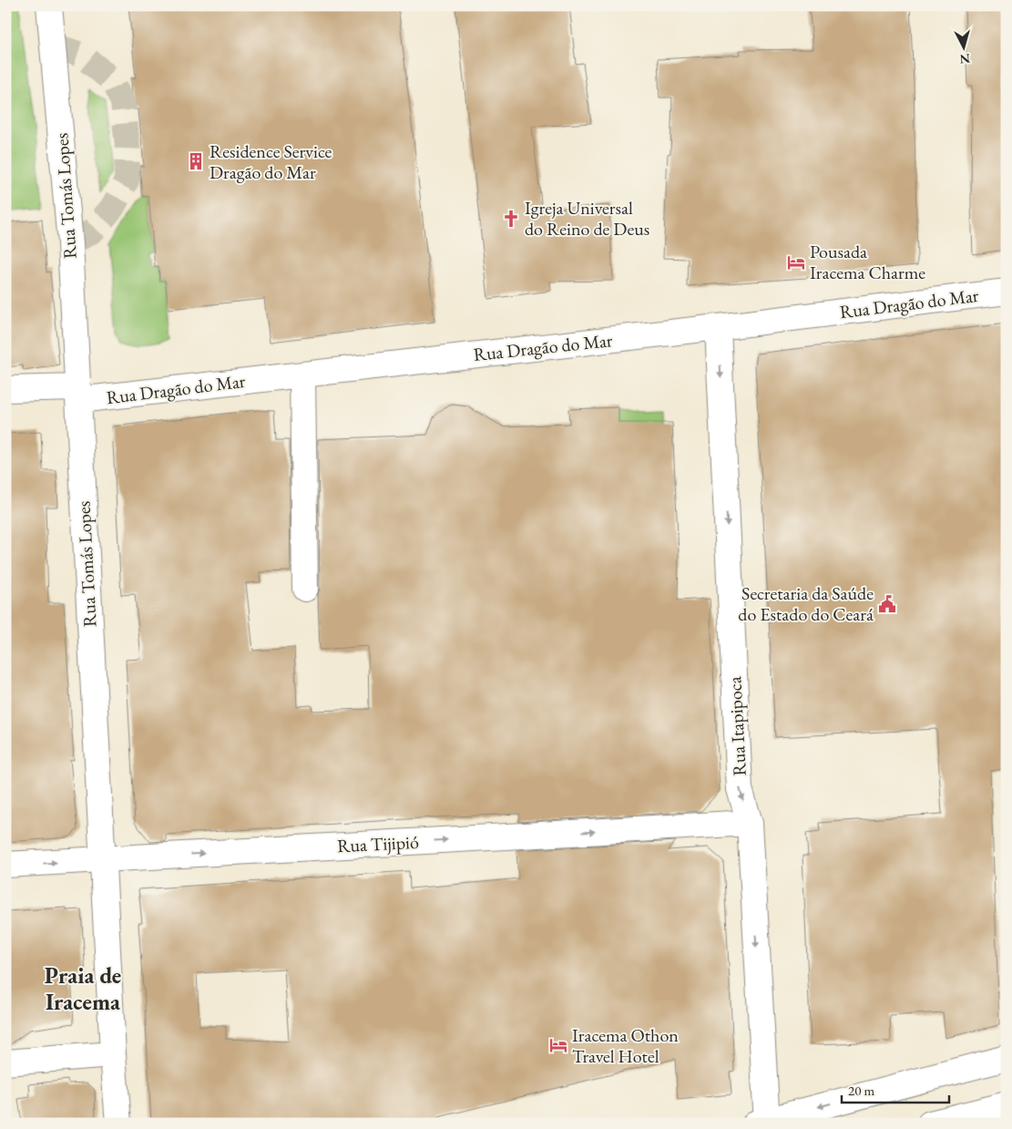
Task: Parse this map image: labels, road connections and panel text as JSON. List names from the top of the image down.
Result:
{
  "streets": {
    "street": [
      "Rua Tomás Lopes",
      "Rua Dragão do Mar",
      "Rua Itapipoca",
      "Rua Tijipió"
    ]
  },
  "crossings": [
    ["Rua Tomás Lopes", "Rua Dragão do Mar"],
    ["Rua Tomás Lopes", "Rua Tijipió"],
    ["Rua Dragão do Mar", "Rua Itapipoca"],
    ["Rua Itapipoca", "Rua Tijipió"]
  ],
  "one_way": ["Rua Itapipoca", "Rua Tijipió"],
  "districts": ["Praia de Iracema"],
  "places": {
    "building": ["Residence Service Dragão do Mar"],
    "church": ["Igreja Universal do Reino de Deus"],
    "hotel": ["Pousada Iracema Charme", "Iracema Othon Travel Hotel"],
    "public building": ["Secretaria da Saúde do Estado do Ceará"]
  },
  "scale_bar": "20 m",
  "north": "bottom"
}
